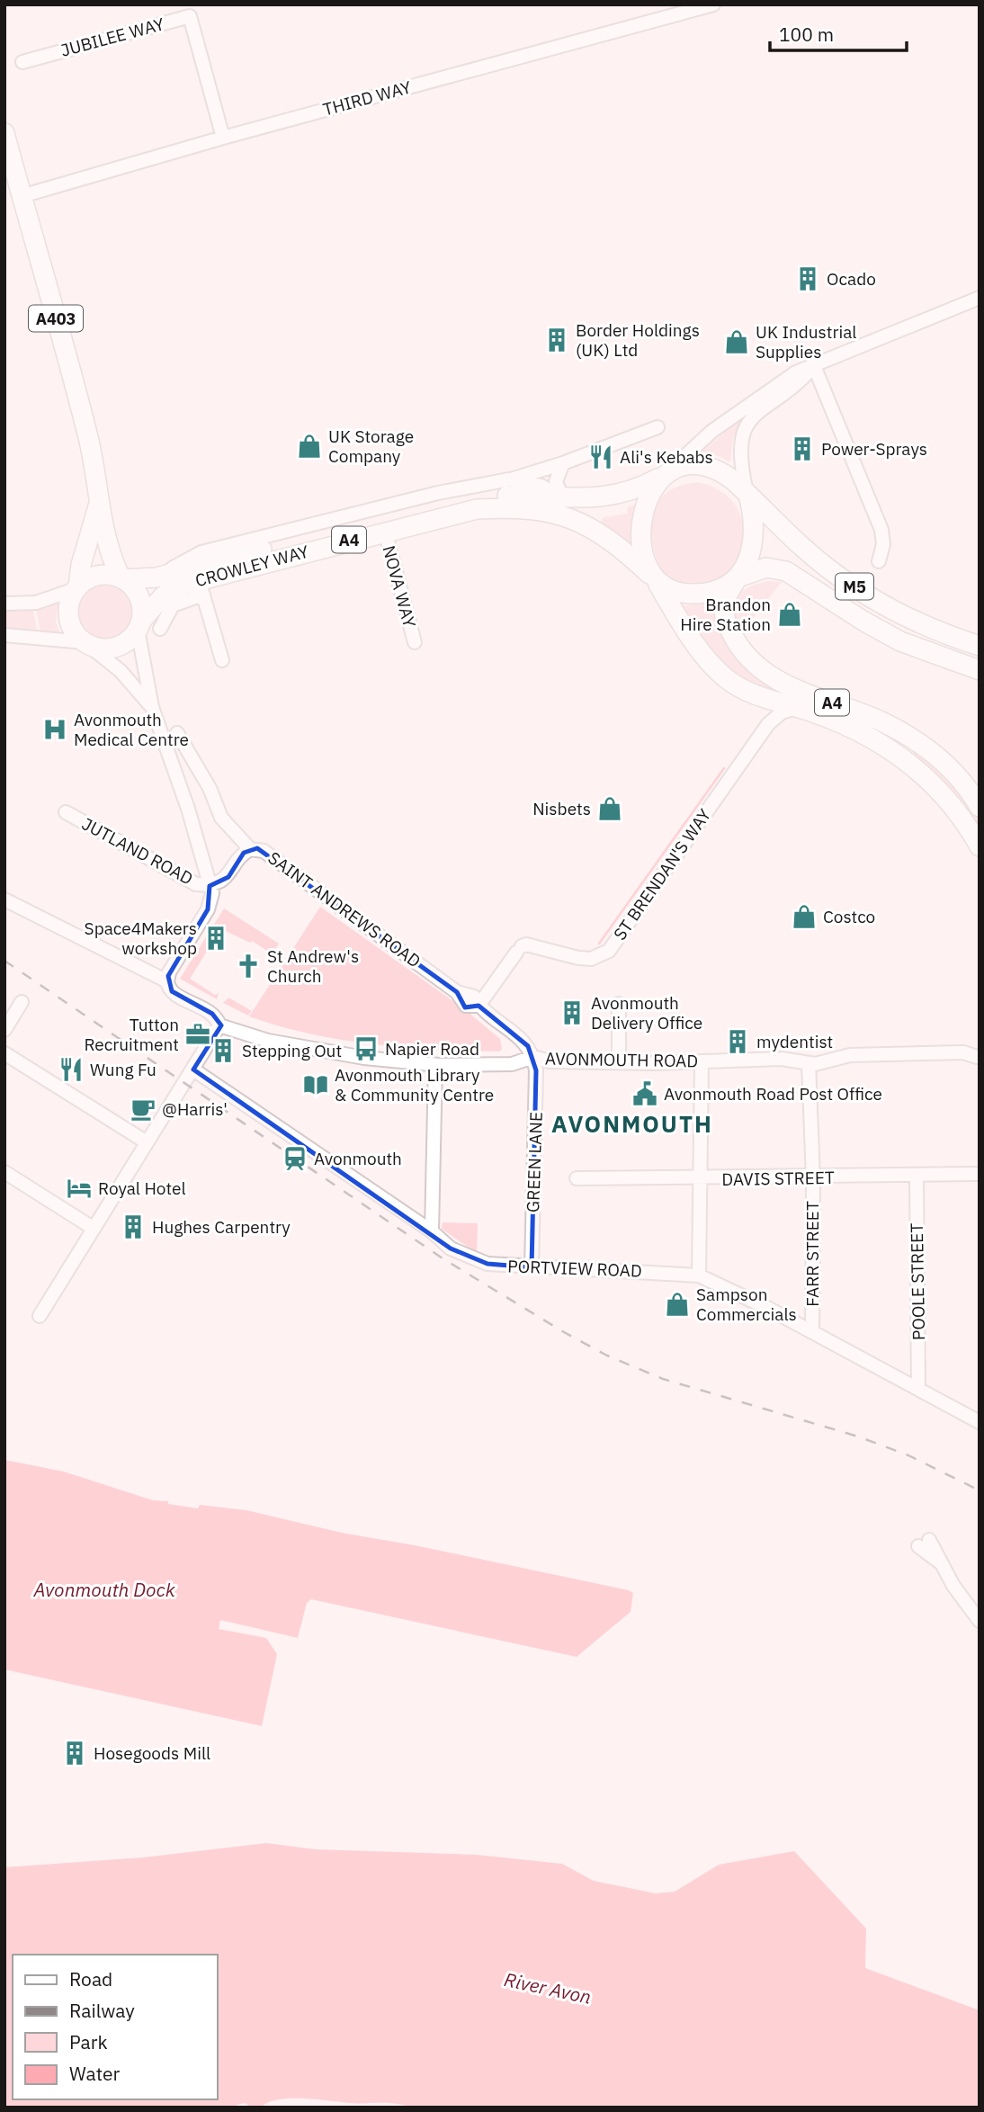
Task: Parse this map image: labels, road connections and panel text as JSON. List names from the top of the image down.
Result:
{
  "streets": {
    "highway": [
      "A403",
      "A4",
      "CROWLEY WAY",
      "M5"
    ],
    "street": [
      "JUBILEE WAY",
      "THIRD WAY",
      "NOVA WAY",
      "JUTLAND ROAD",
      "ST BRENDAN'S WAY",
      "SAINT ANDREWS ROAD",
      "AVONMOUTH ROAD",
      "GREEN LANE",
      "DAVIS STREET",
      "FARR STREET",
      "PORTVIEW ROAD",
      "POOLE STREET"
    ]
  },
  "crossings": [
    ["JUBILEE WAY", "THIRD WAY"],
    ["THIRD WAY", "A403"],
    ["A403", "CROWLEY WAY"],
    ["A4", "CROWLEY WAY"],
    ["A4", "M5"],
    ["A4", "ST BRENDAN'S WAY"],
    ["CROWLEY WAY", "NOVA WAY"],
    ["CROWLEY WAY", "M5"],
    ["ST BRENDAN'S WAY", "SAINT ANDREWS ROAD"],
    ["SAINT ANDREWS ROAD", "AVONMOUTH ROAD"],
    ["SAINT ANDREWS ROAD", "GREEN LANE"],
    ["AVONMOUTH ROAD", "GREEN LANE"],
    ["AVONMOUTH ROAD", "FARR STREET"],
    ["GREEN LANE", "PORTVIEW ROAD"],
    ["DAVIS STREET", "FARR STREET"],
    ["DAVIS STREET", "POOLE STREET"],
    ["FARR STREET", "PORTVIEW ROAD"],
    ["PORTVIEW ROAD", "POOLE STREET"]
  ],
  "districts": ["AVONMOUTH"],
  "water": ["Avonmouth Dock", "River Avon"],
  "places": {
    "building": [
      "Ocado",
      "Border Holdings (UK) Ltd",
      "Power-Sprays",
      "Space4Makers workshop",
      "Avonmouth Delivery Office",
      "mydentist",
      "Stepping Out",
      "Hughes Carpentry",
      "Hosegoods Mill"
    ],
    "shop": [
      "UK Industrial Supplies",
      "UK Storage Company",
      "Brandon Hire Station",
      "Nisbets",
      "Costco",
      "Sampson Commercials"
    ],
    "restaurant": ["Ali's Kebabs", "Wung Fu"],
    "hospital": ["Avonmouth Medical Centre"],
    "church": ["St Andrew's Church"],
    "office": ["Tutton Recruitment"],
    "bus stop": ["Napier Road"],
    "library": ["Avonmouth Library & Community Centre"],
    "public building": ["Avonmouth Road Post Office"],
    "cafe": ["@Harris'"],
    "station": ["Avonmouth"],
    "hotel": ["Royal Hotel"]
  },
  "legend": [
    "Road",
    "Railway",
    "Park",
    "Water"
  ],
  "scale_bar": "100 m"
}
